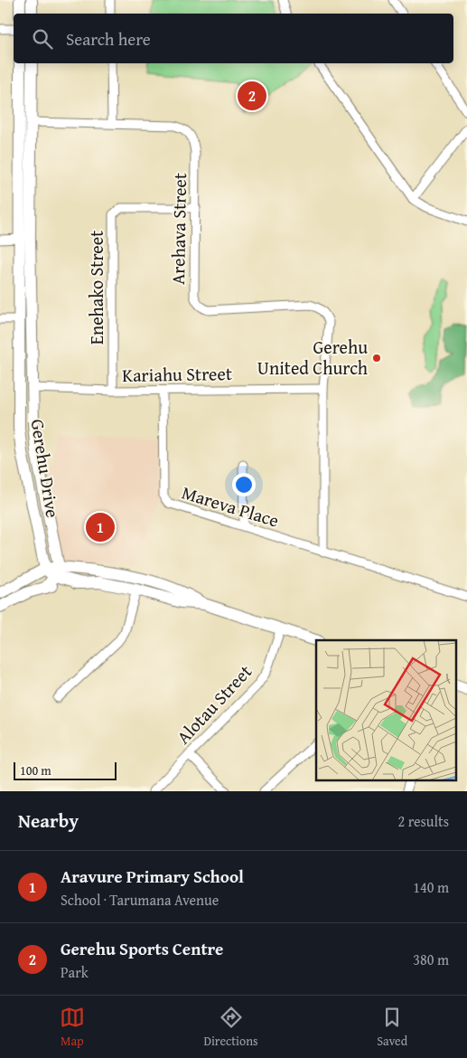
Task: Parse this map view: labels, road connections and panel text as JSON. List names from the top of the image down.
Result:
{
  "streets": {
    "street": [
      "Arehava Street",
      "Enehako Street",
      "Kariahu Street",
      "Gerehu Drive",
      "Mareva Place",
      "Alotau Street"
    ]
  },
  "crossings": [
    ["Arehava Street", "Enehako Street"],
    ["Arehava Street", "Kariahu Street"],
    ["Arehava Street", "Gerehu Drive"],
    ["Arehava Street", "Mareva Place"],
    ["Enehako Street", "Kariahu Street"],
    ["Kariahu Street", "Gerehu Drive"],
    ["Kariahu Street", "Mareva Place"]
  ],
  "places": ["Gerehu United Church"],
  "scale_bar": "100 m",
  "page": {
    "search": "Search here",
    "pins": ["2", "1"],
    "scale": "100 m",
    "heading": ["Nearby", "2 results"],
    "list": [
      {
        "mark": "1",
        "name": "Aravure Primary School",
        "note": "School · Tarumana Avenue",
        "value": "140 m"
      },
      {
        "mark": "2",
        "name": "Gerehu Sports Centre",
        "note": "Park",
        "value": "380 m"
      }
    ],
    "nav": ["Map", "Directions", "Saved"]
  }
}
